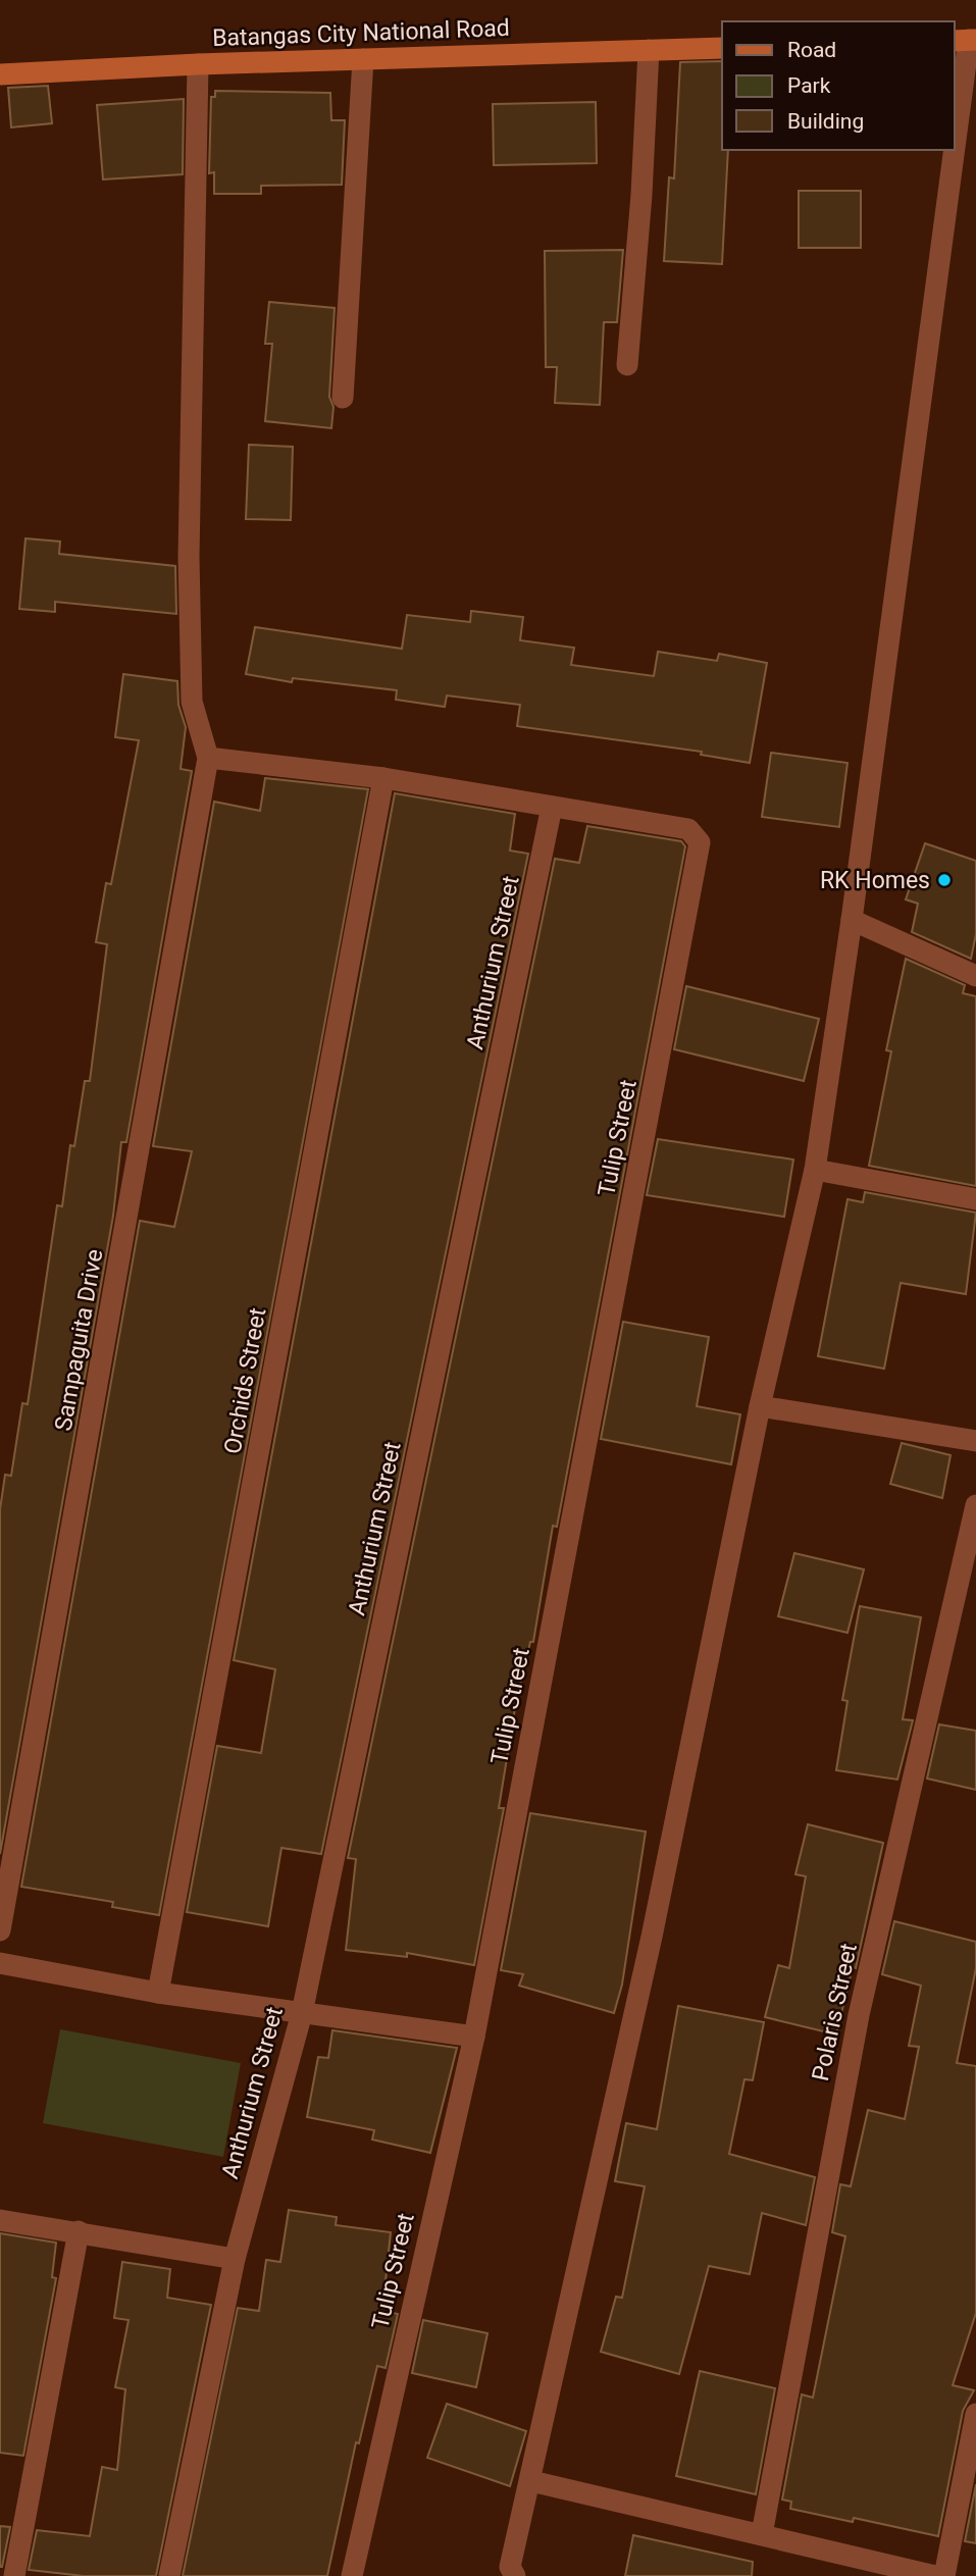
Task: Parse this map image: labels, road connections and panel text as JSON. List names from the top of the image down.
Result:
{
  "streets": {
    "street": [
      "Batangas City National Road",
      "Anthurium Street",
      "Tulip Street",
      "Sampaguita Drive",
      "Orchids Street",
      "Polaris Street"
    ]
  },
  "crossings": [
    ["Anthurium Street", "Tulip Street"]
  ],
  "places": ["RK Homes"],
  "legend": ["Road", "Park", "Building"]
}
